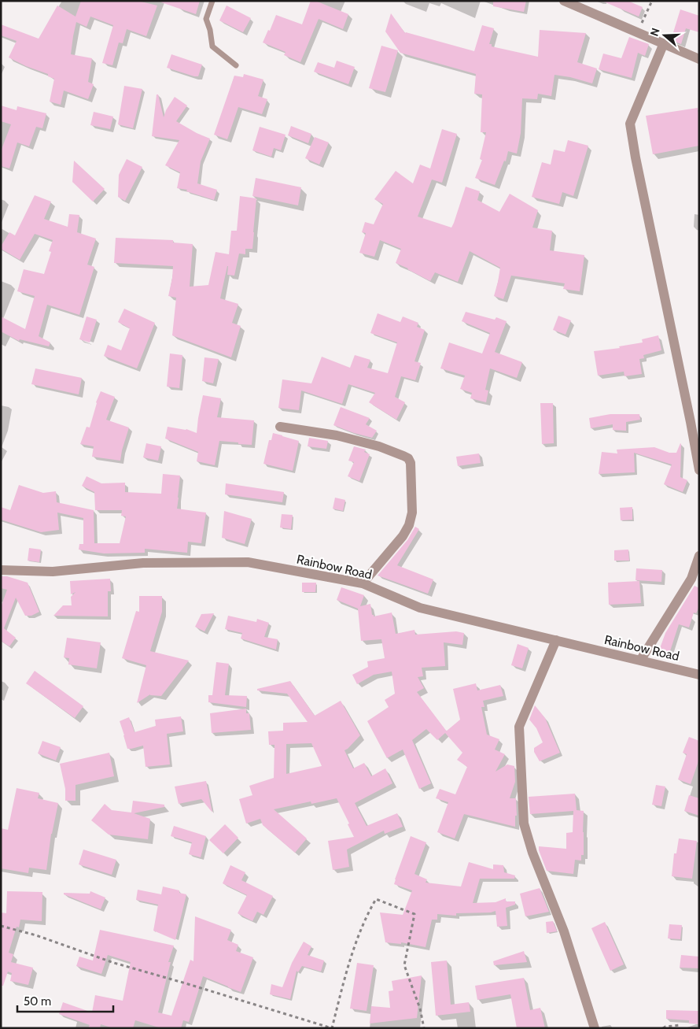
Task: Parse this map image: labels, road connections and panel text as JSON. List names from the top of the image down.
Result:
{
  "streets": {
    "street": ["Rainbow Road"]
  },
  "scale_bar": "50 m",
  "north": "left"
}
